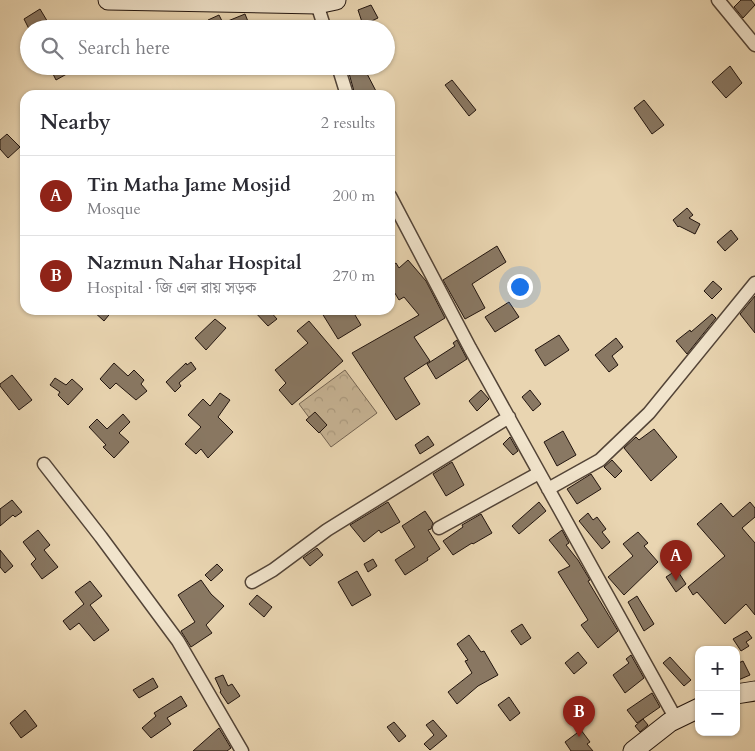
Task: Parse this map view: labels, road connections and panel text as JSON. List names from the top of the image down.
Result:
{
  "page": {
    "search": "Search here",
    "heading": ["Nearby", "2 results"],
    "list": [
      {
        "mark": "A",
        "name": "Tin Matha Jame Mosjid",
        "note": "Mosque",
        "value": "200 m"
      },
      {
        "mark": "B",
        "name": "Nazmun Nahar Hospital",
        "note": "Hospital · জি এল রায় সড়ক",
        "value": "270 m"
      }
    ],
    "pins": ["A", "B"],
    "map_buttons": ["+", "−"]
  }
}
